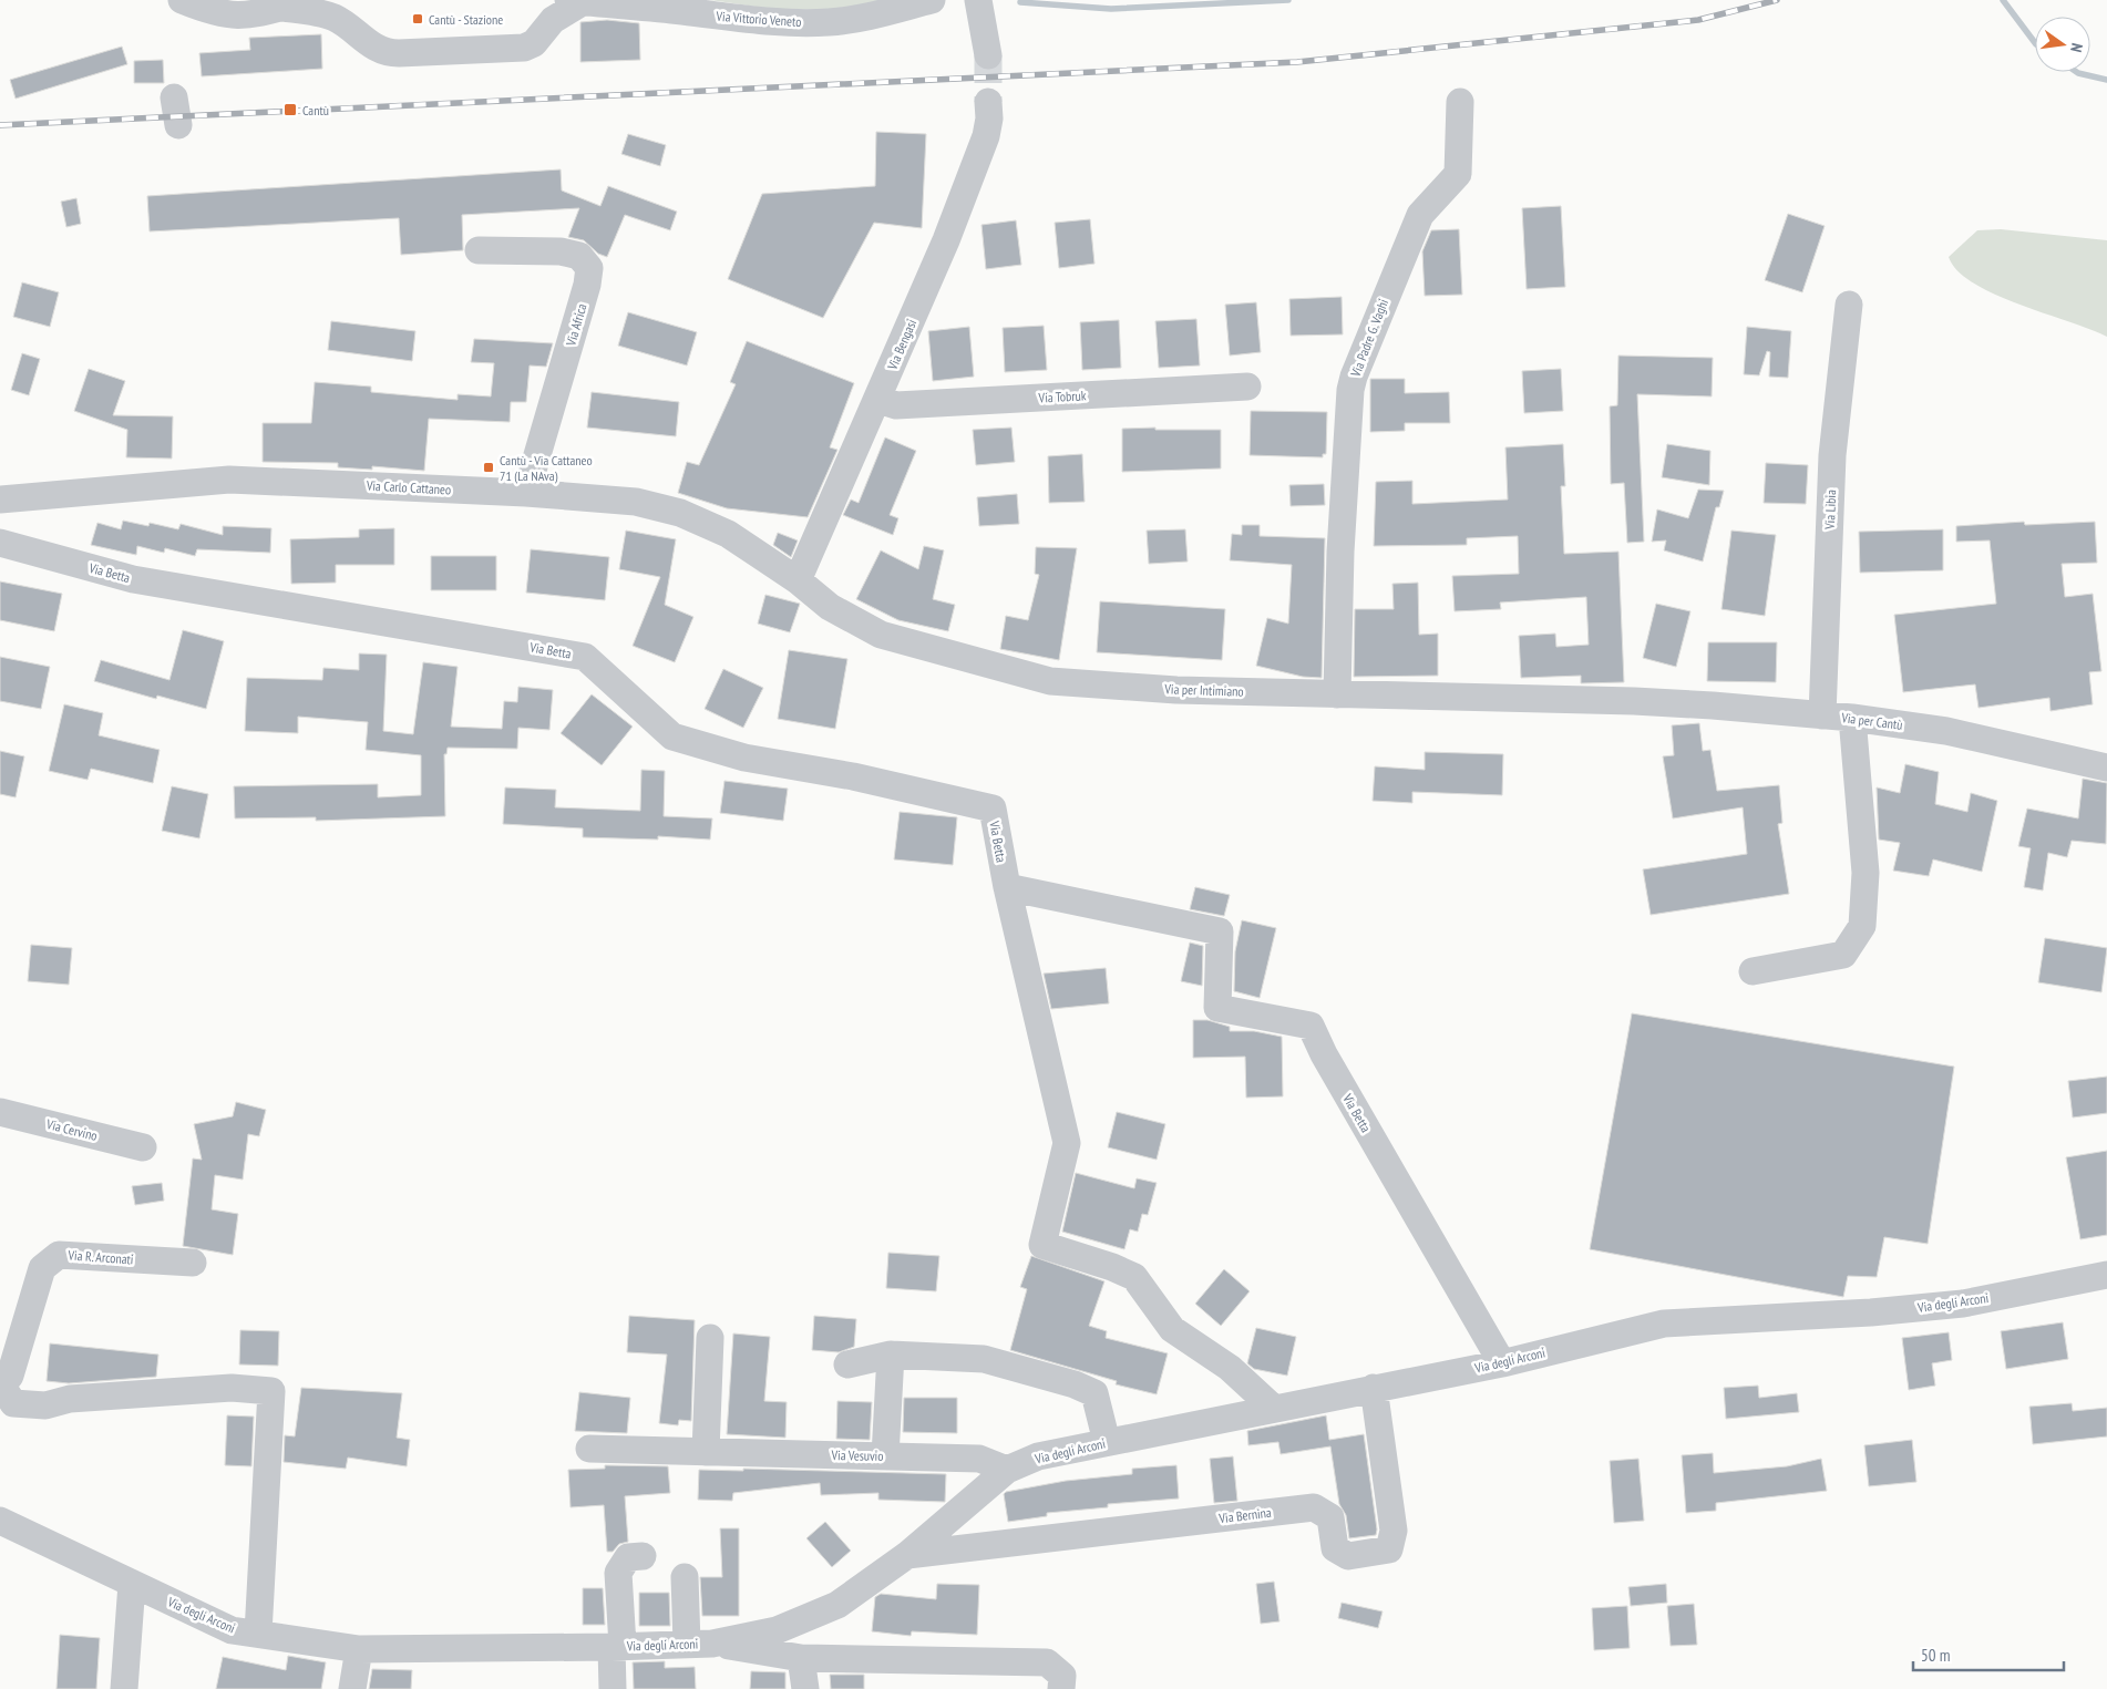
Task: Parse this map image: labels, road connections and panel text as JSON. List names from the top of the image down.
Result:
{
  "streets": {
    "street": [
      "Via Vittorio Veneto",
      "Via Africa",
      "Via Padre G. Vaghi",
      "Via Bengasi",
      "Via Tobruk",
      "Via Carlo Cattaneo",
      "Via Libia",
      "Via Betta",
      "Via per Intimiano",
      "Via per Cantù",
      "Via Cervino",
      "Via R. Arconati",
      "Via degli Arconi",
      "Via Vesuvio",
      "Via Bernina"
    ]
  },
  "crossings": [
    ["Via Africa", "Via Carlo Cattaneo"],
    ["Via Padre G. Vaghi", "Via per Intimiano"],
    ["Via Bengasi", "Via Tobruk"],
    ["Via Bengasi", "Via Carlo Cattaneo"],
    ["Via Bengasi", "Via per Intimiano"],
    ["Via Carlo Cattaneo", "Via per Intimiano"],
    ["Via Libia", "Via per Cantù"],
    ["Via Betta", "Via degli Arconi"],
    ["Via per Intimiano", "Via per Cantù"],
    ["Via degli Arconi", "Via Vesuvio"],
    ["Via degli Arconi", "Via Bernina"]
  ],
  "places": {
    "transit": ["Cantù - Stazione", "Cantù", "Cantù - Via Cattaneo 71 (La NAva)"]
  },
  "scale_bar": "50 m",
  "north": "right"
}
